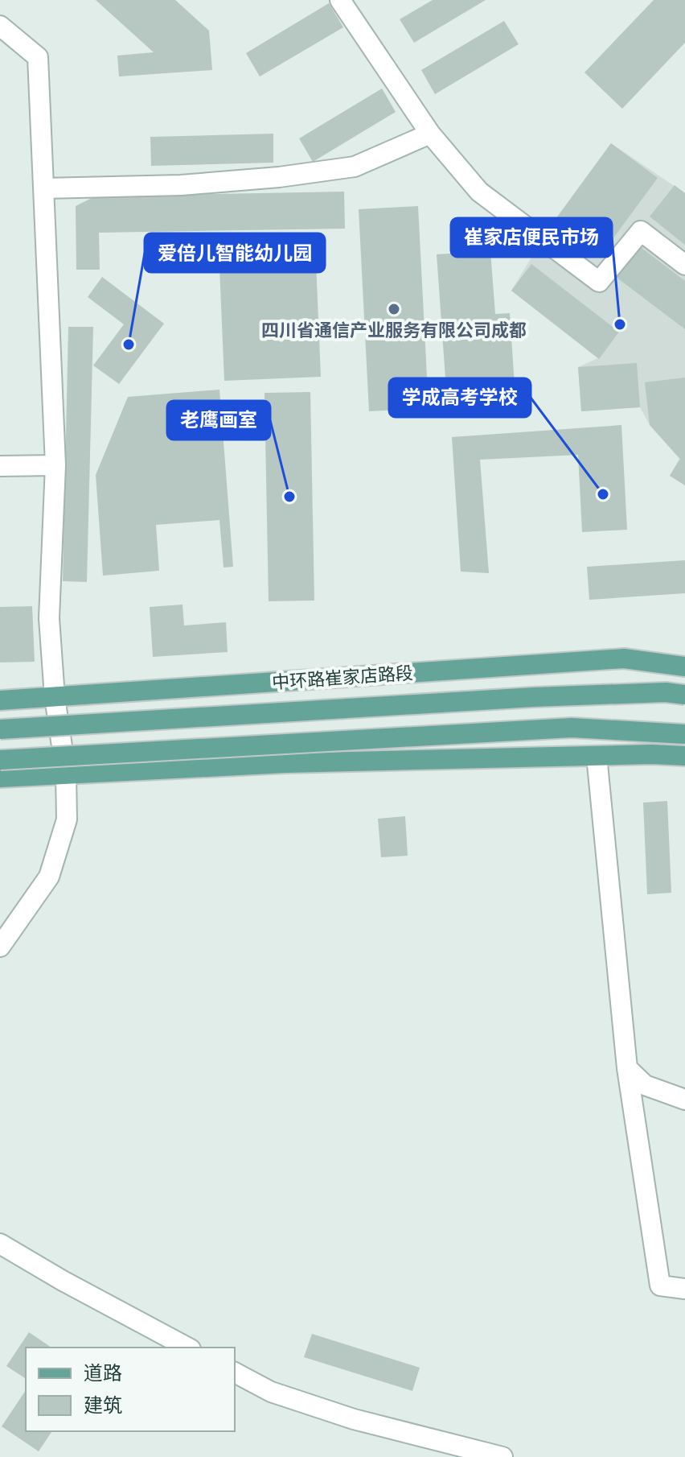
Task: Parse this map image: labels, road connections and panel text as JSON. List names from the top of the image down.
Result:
{
  "streets": {
    "main road": ["中环路崔家店路段"]
  },
  "places": [
    "四川省通信产业服务有限公司成都",
    "崔家店便民市场",
    "爱倍儿智能幼儿园",
    "学成高考学校",
    "老鹰画室"
  ],
  "legend": ["道路", "建筑"]
}
